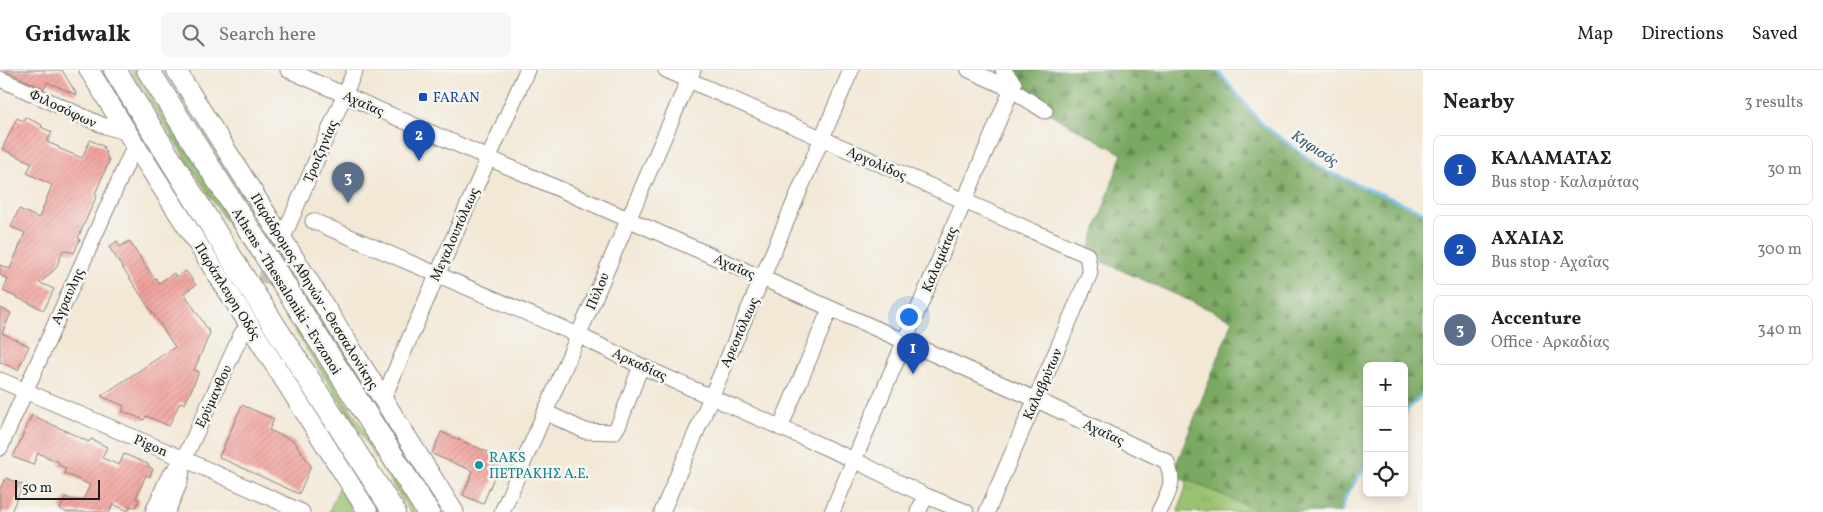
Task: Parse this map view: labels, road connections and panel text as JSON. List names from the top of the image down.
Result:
{
  "streets": {
    "highway": ["Athens - Thessaloniki - Evzonoi"],
    "main road": ["Παράπλευρη Οδός", "Παράδρομος Αθηνών - Θεσσαλονίκης"],
    "street": [
      "Αχαΐας",
      "Φιλοσόφων",
      "Τροιζηνίας",
      "Αργολίδος",
      "Μεγαλουπόλεως",
      "Καλαμάτας",
      "Πύλου",
      "Αγραυλης",
      "Αρεοπόλεως",
      "Αρκαδίας",
      "Καλαβρύτων",
      "Ερύμανθου",
      "Pigon"
    ]
  },
  "crossings": [
    ["Αχαΐας", "Τροιζηνίας"],
    ["Αχαΐας", "Μεγαλουπόλεως"],
    ["Αχαΐας", "Καλαμάτας"],
    ["Αχαΐας", "Πύλου"],
    ["Αχαΐας", "Αρεοπόλεως"],
    ["Αχαΐας", "Καλαβρύτων"],
    ["Φιλοσόφων", "Παράπλευρη Οδός"],
    ["Φιλοσόφων", "Αγραυλης"],
    ["Αργολίδος", "Καλαμάτας"],
    ["Αργολίδος", "Πύλου"],
    ["Αργολίδος", "Αρεοπόλεως"],
    ["Αργολίδος", "Καλαβρύτων"],
    ["Μεγαλουπόλεως", "Παράδρομος Αθηνών - Θεσσαλονίκης"],
    ["Μεγαλουπόλεως", "Αρκαδίας"],
    ["Καλαμάτας", "Αρκαδίας"],
    ["Παράπλευρη Οδός", "Αγραυλης"],
    ["Πύλου", "Αρκαδίας"],
    ["Αγραυλης", "Pigon"],
    ["Αρεοπόλεως", "Αρκαδίας"],
    ["Ερύμανθου", "Pigon"]
  ],
  "water": ["Κηφισός"],
  "places": {
    "transit": ["FARAN"],
    "other": ["RAKS ΠΕΤΡΑΚΗΣ Α.Ε."]
  },
  "scale_bar": "50 m",
  "page": {
    "header": "Gridwalk",
    "search": "Search here",
    "nav": ["Map", "Directions", "Saved"],
    "heading": ["Nearby", "3 results"],
    "pins": ["2", "3", "1"],
    "list": [
      {
        "mark": "1",
        "name": "ΚΑΛΑΜΑΤΑΣ",
        "note": "Bus stop · Καλαμάτας",
        "value": "30 m"
      },
      {
        "mark": "2",
        "name": "AXAΙΑΣ",
        "note": "Bus stop · Αχαΐας",
        "value": "300 m"
      },
      {
        "mark": "3",
        "name": "Accenture",
        "note": "Office · Αρκαδίας",
        "value": "340 m"
      }
    ],
    "map_buttons": ["+", "−"],
    "scale": "50 m"
  }
}
